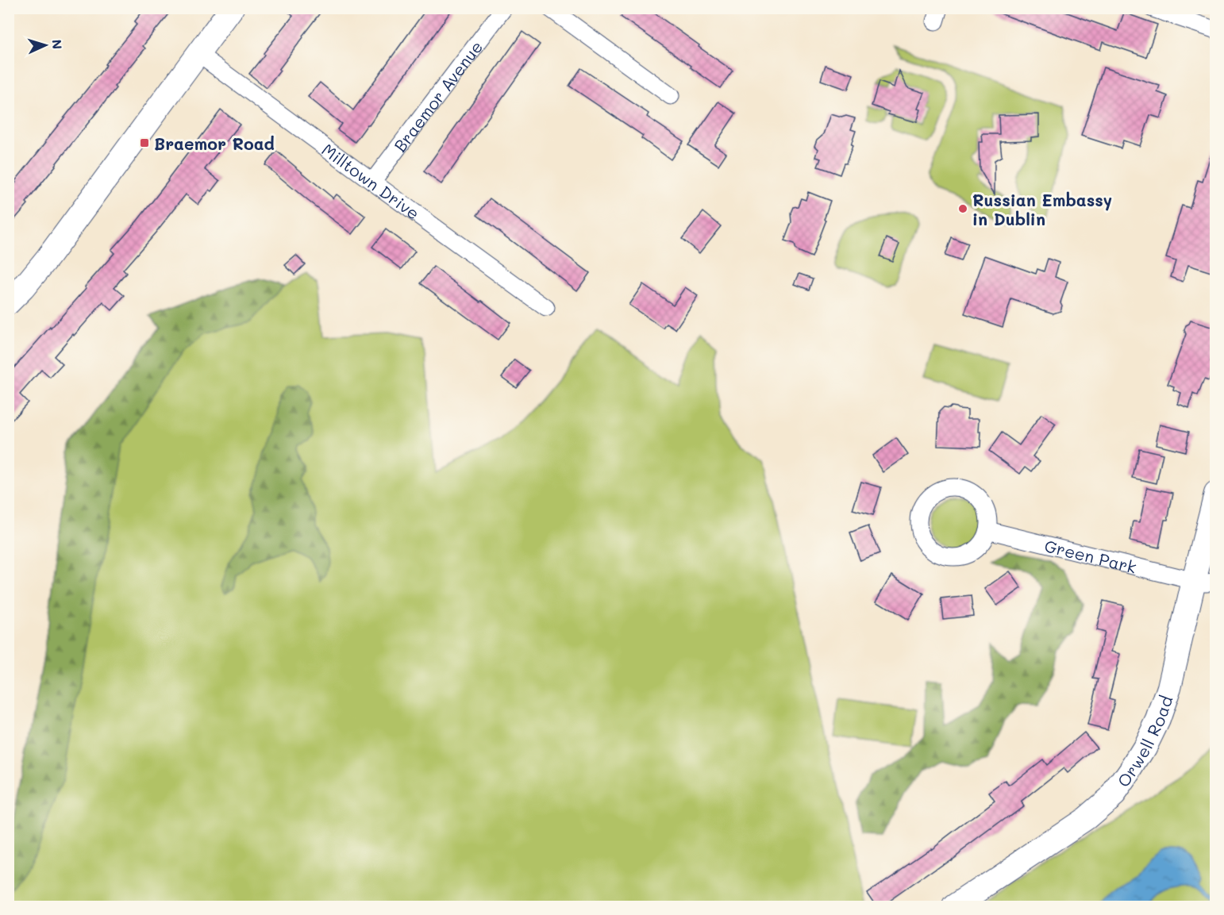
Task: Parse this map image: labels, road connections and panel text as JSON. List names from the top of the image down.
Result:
{
  "streets": {
    "street": [
      "Braemor Avenue",
      "Milltown Drive",
      "Green Park",
      "Orwell Road"
    ]
  },
  "crossings": [
    ["Braemor Avenue", "Milltown Drive"],
    ["Green Park", "Orwell Road"]
  ],
  "places": {
    "transit": ["Braemor Road"],
    "other": ["Russian Embassy in Dublin"]
  },
  "north": "right"
}
